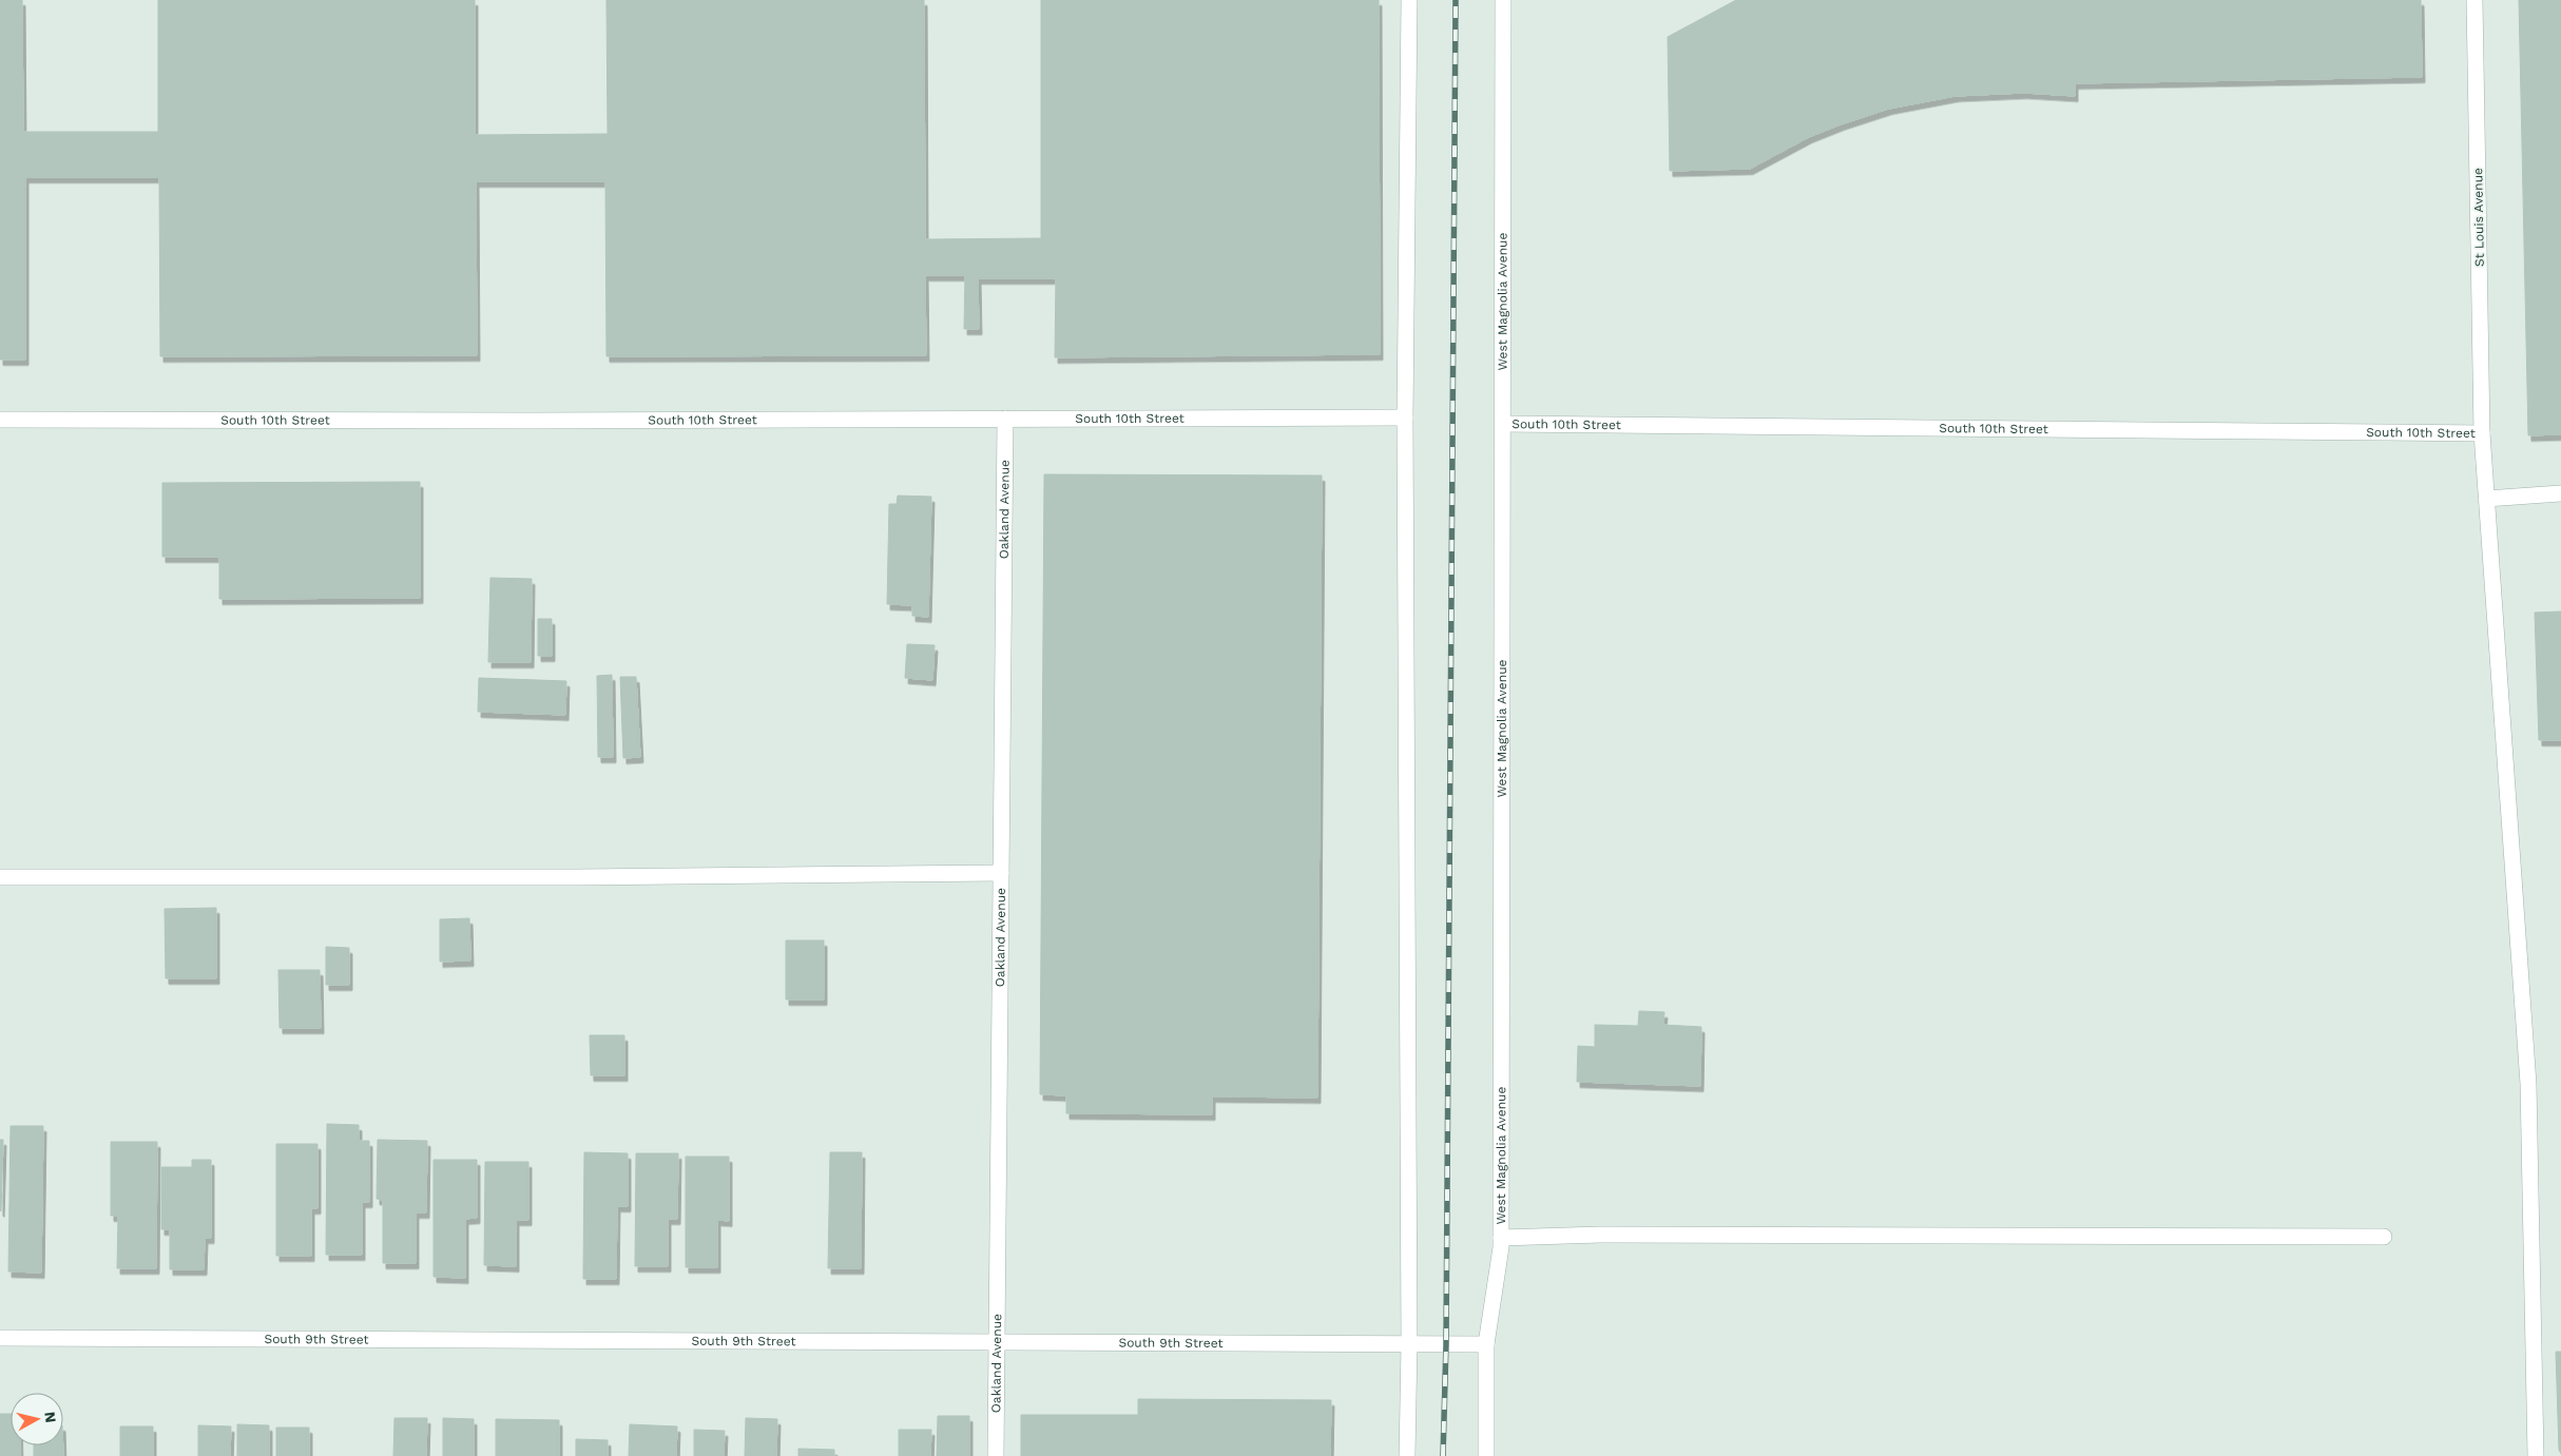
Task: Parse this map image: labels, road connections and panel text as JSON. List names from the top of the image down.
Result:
{
  "streets": {
    "street": [
      "St Louis Avenue",
      "West Magnolia Avenue",
      "South 10th Street",
      "Oakland Avenue",
      "South 9th Street"
    ]
  },
  "crossings": [
    ["St Louis Avenue", "South 10th Street"],
    ["West Magnolia Avenue", "South 10th Street"],
    ["West Magnolia Avenue", "South 9th Street"],
    ["South 10th Street", "Oakland Avenue"],
    ["Oakland Avenue", "South 9th Street"]
  ],
  "north": "right"
}
